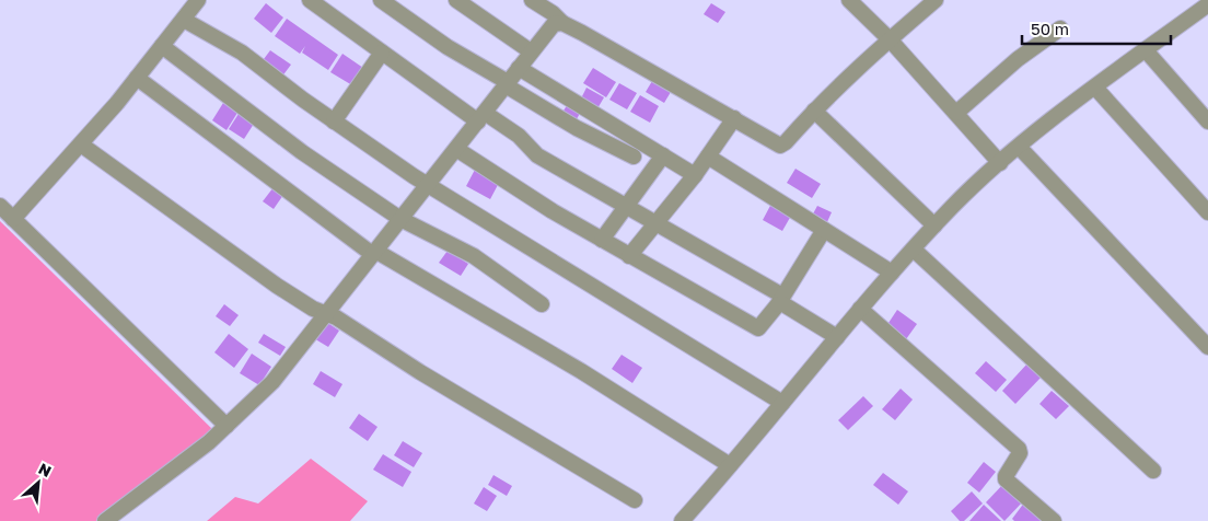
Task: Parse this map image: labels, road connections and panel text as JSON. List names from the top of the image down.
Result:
{
  "scale_bar": "50 m",
  "north": "top right"
}
